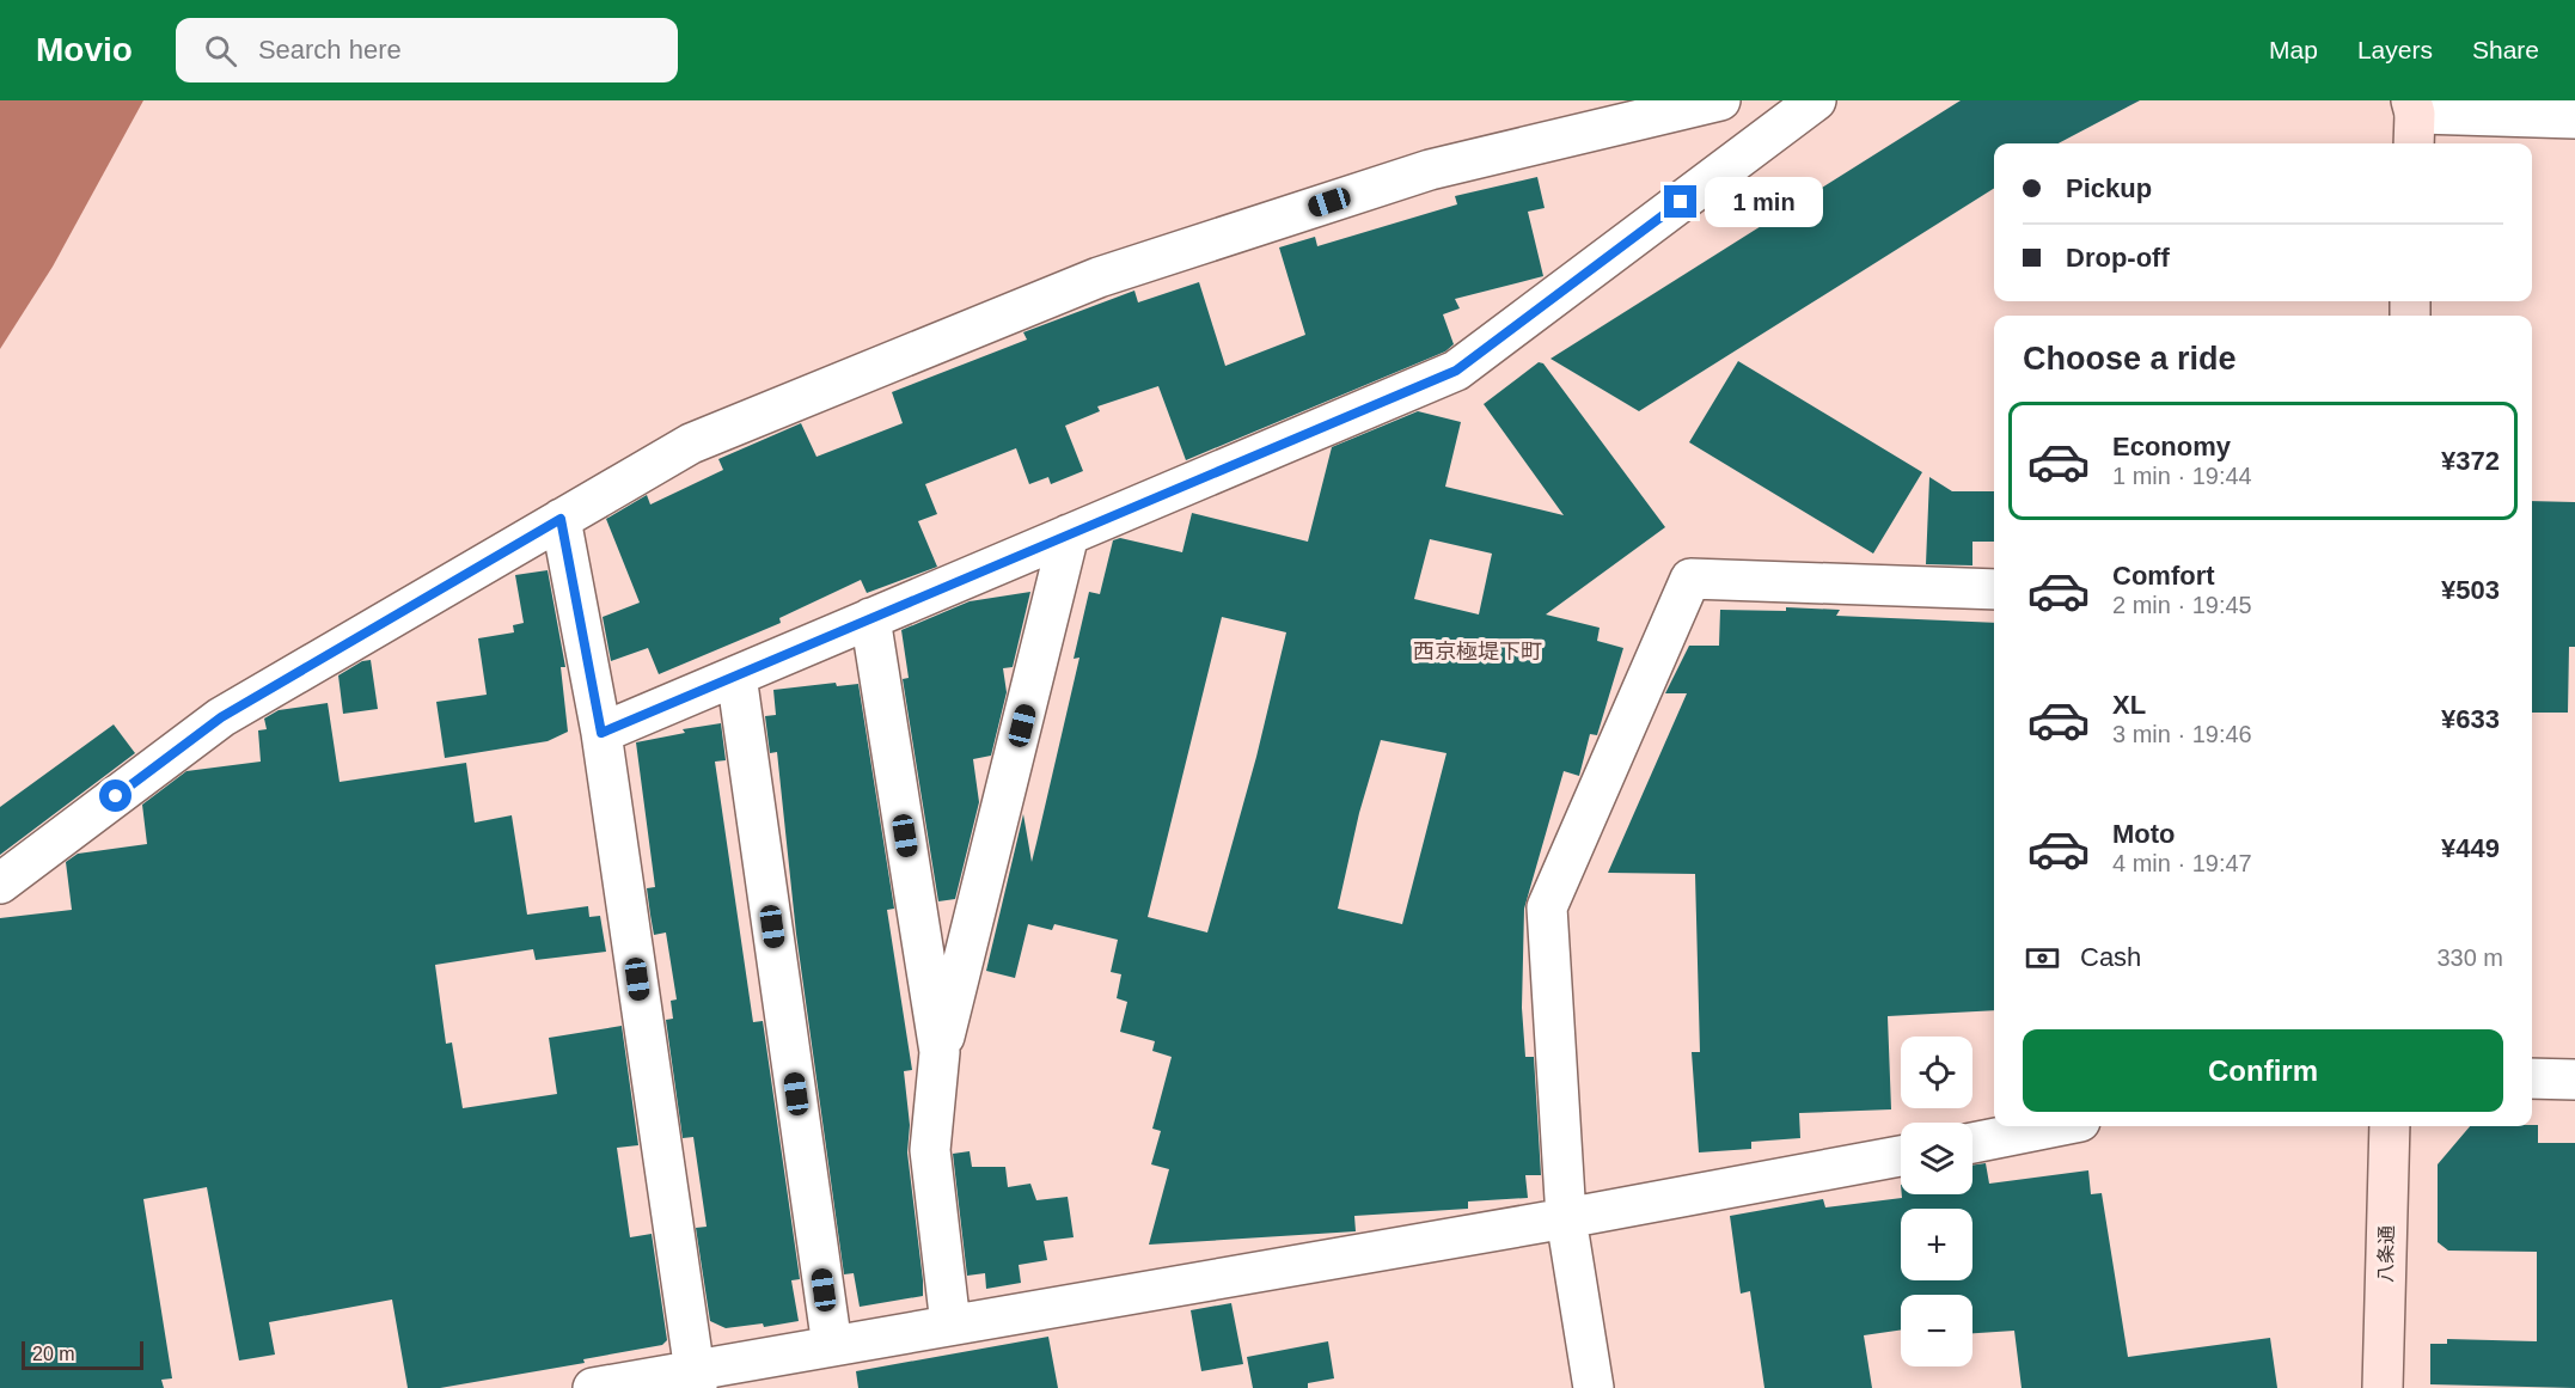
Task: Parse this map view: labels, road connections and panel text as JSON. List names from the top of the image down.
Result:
{
  "streets": {
    "main road": ["八条通"]
  },
  "districts": ["西京極堤下町"],
  "scale_bar": "20 m",
  "page": {
    "header": "Movio",
    "search": "Search here",
    "nav": ["Map", "Layers", "Share"],
    "banner": ["Pickup", "Drop-off"],
    "bubble": "1 min",
    "heading": "Choose a ride",
    "list": [
      {
        "name": "Economy",
        "note": "1 min · 19:44",
        "value": "¥372"
      },
      {
        "name": "Comfort",
        "note": "2 min · 19:45",
        "value": "¥503"
      },
      {
        "name": "XL",
        "note": "3 min · 19:46",
        "value": "¥633"
      },
      {
        "name": "Moto",
        "note": "4 min · 19:47",
        "value": "¥449"
      }
    ],
    "pay": ["Cash", "330 m"],
    "buttons": "Confirm",
    "map_buttons": ["+", "−"],
    "scale": "20 m"
  }
}
